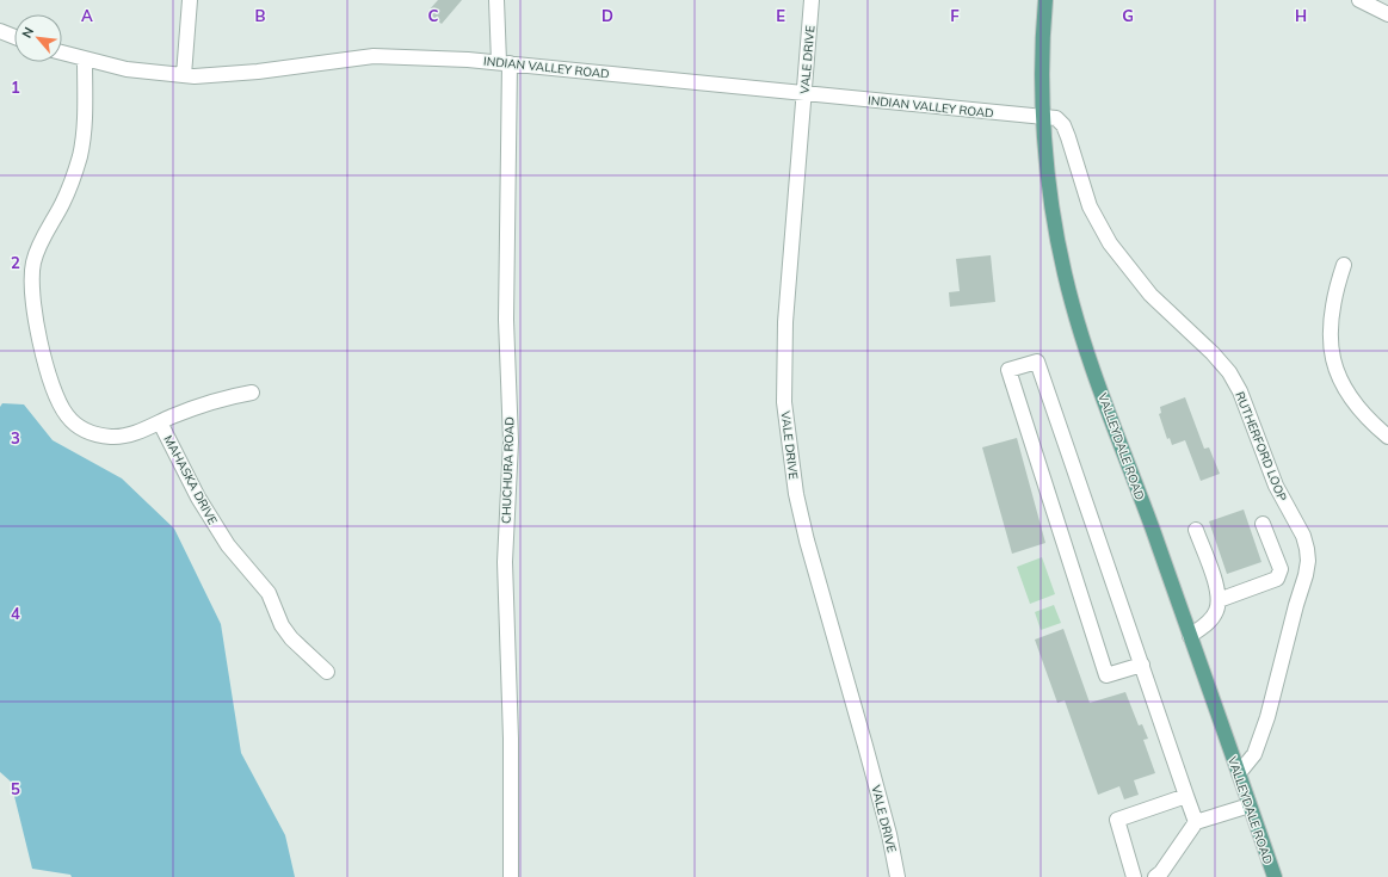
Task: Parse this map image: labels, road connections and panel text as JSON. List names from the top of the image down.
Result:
{
  "streets": {
    "main road": ["VALLEYDALE ROAD"],
    "street": [
      "VALE DRIVE",
      "INDIAN VALLEY ROAD",
      "RUTHERFORD LOOP",
      "CHUCHURA ROAD",
      "MAHASKA DRIVE"
    ]
  },
  "crossings": [
    ["VALE DRIVE", "INDIAN VALLEY ROAD"],
    ["INDIAN VALLEY ROAD", "VALLEYDALE ROAD"],
    ["INDIAN VALLEY ROAD", "RUTHERFORD LOOP"],
    ["INDIAN VALLEY ROAD", "CHUCHURA ROAD"],
    ["INDIAN VALLEY ROAD", "MAHASKA DRIVE"],
    ["VALLEYDALE ROAD", "RUTHERFORD LOOP"]
  ],
  "north": "top left",
  "grid": {
    "columns": [
      "A",
      "B",
      "C",
      "D",
      "E",
      "F",
      "G",
      "H"
    ],
    "rows": [
      "1",
      "2",
      "3",
      "4",
      "5"
    ]
  }
}
